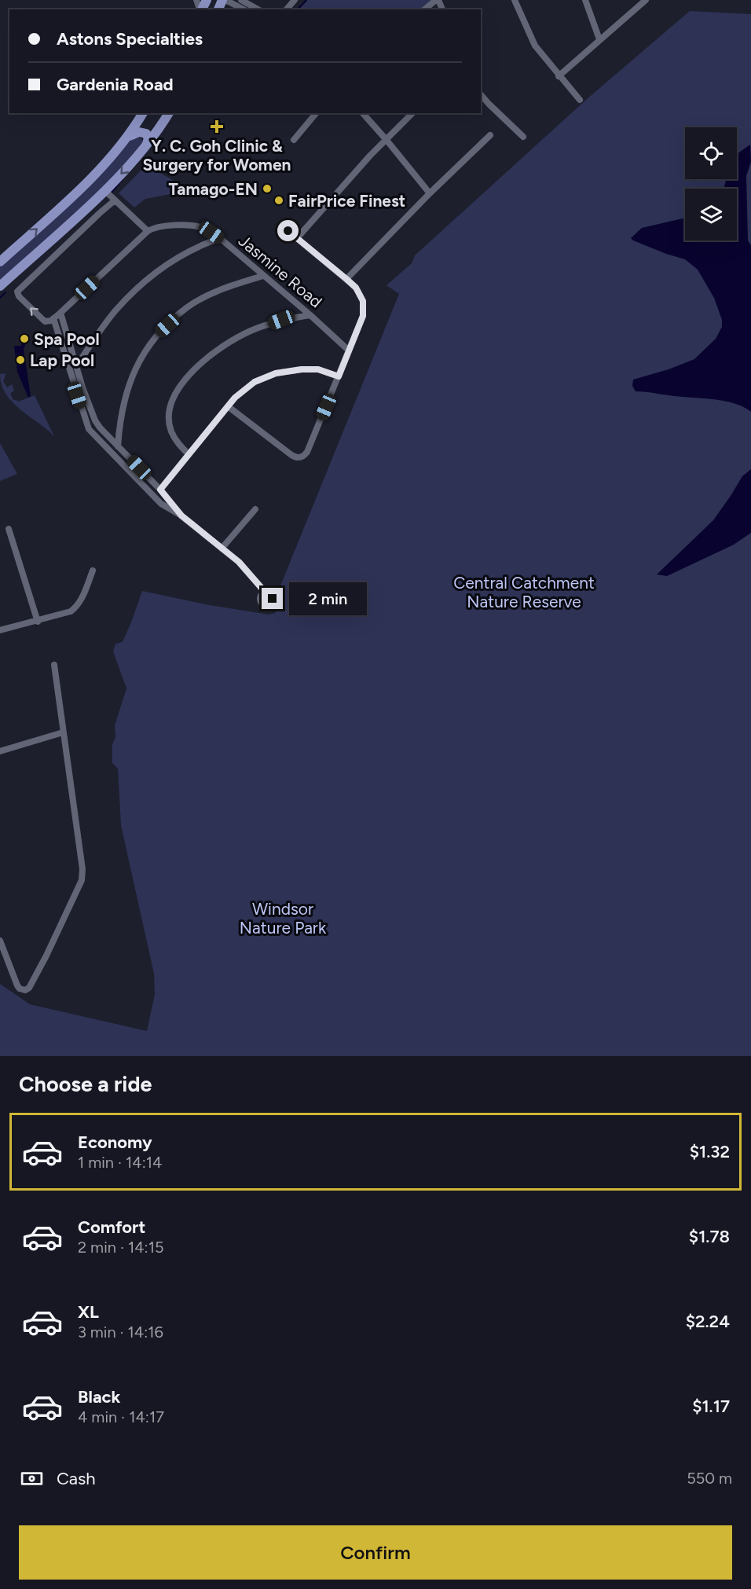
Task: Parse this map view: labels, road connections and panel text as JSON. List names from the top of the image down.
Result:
{
  "streets": {
    "street": ["Jasmine Road"]
  },
  "parks": ["Central Catchment Nature Reserve", "Windsor Nature Park"],
  "places": {
    "health": ["Y. C. Goh Clinic & Surgery for Women"],
    "other": [
      "Tamago-EN",
      "FairPrice Finest",
      "Spa Pool",
      "Lap Pool"
    ]
  },
  "page": {
    "banner": ["Astons Specialties", "Gardenia Road"],
    "bubble": "2 min",
    "heading": "Choose a ride",
    "list": [
      {
        "name": "Economy",
        "note": "1 min · 14:14",
        "value": "$1.32"
      },
      {
        "name": "Comfort",
        "note": "2 min · 14:15",
        "value": "$1.78"
      },
      {
        "name": "XL",
        "note": "3 min · 14:16",
        "value": "$2.24"
      },
      {
        "name": "Black",
        "note": "4 min · 14:17",
        "value": "$1.17"
      }
    ],
    "pay": ["Cash", "550 m"],
    "buttons": "Confirm"
  }
}
